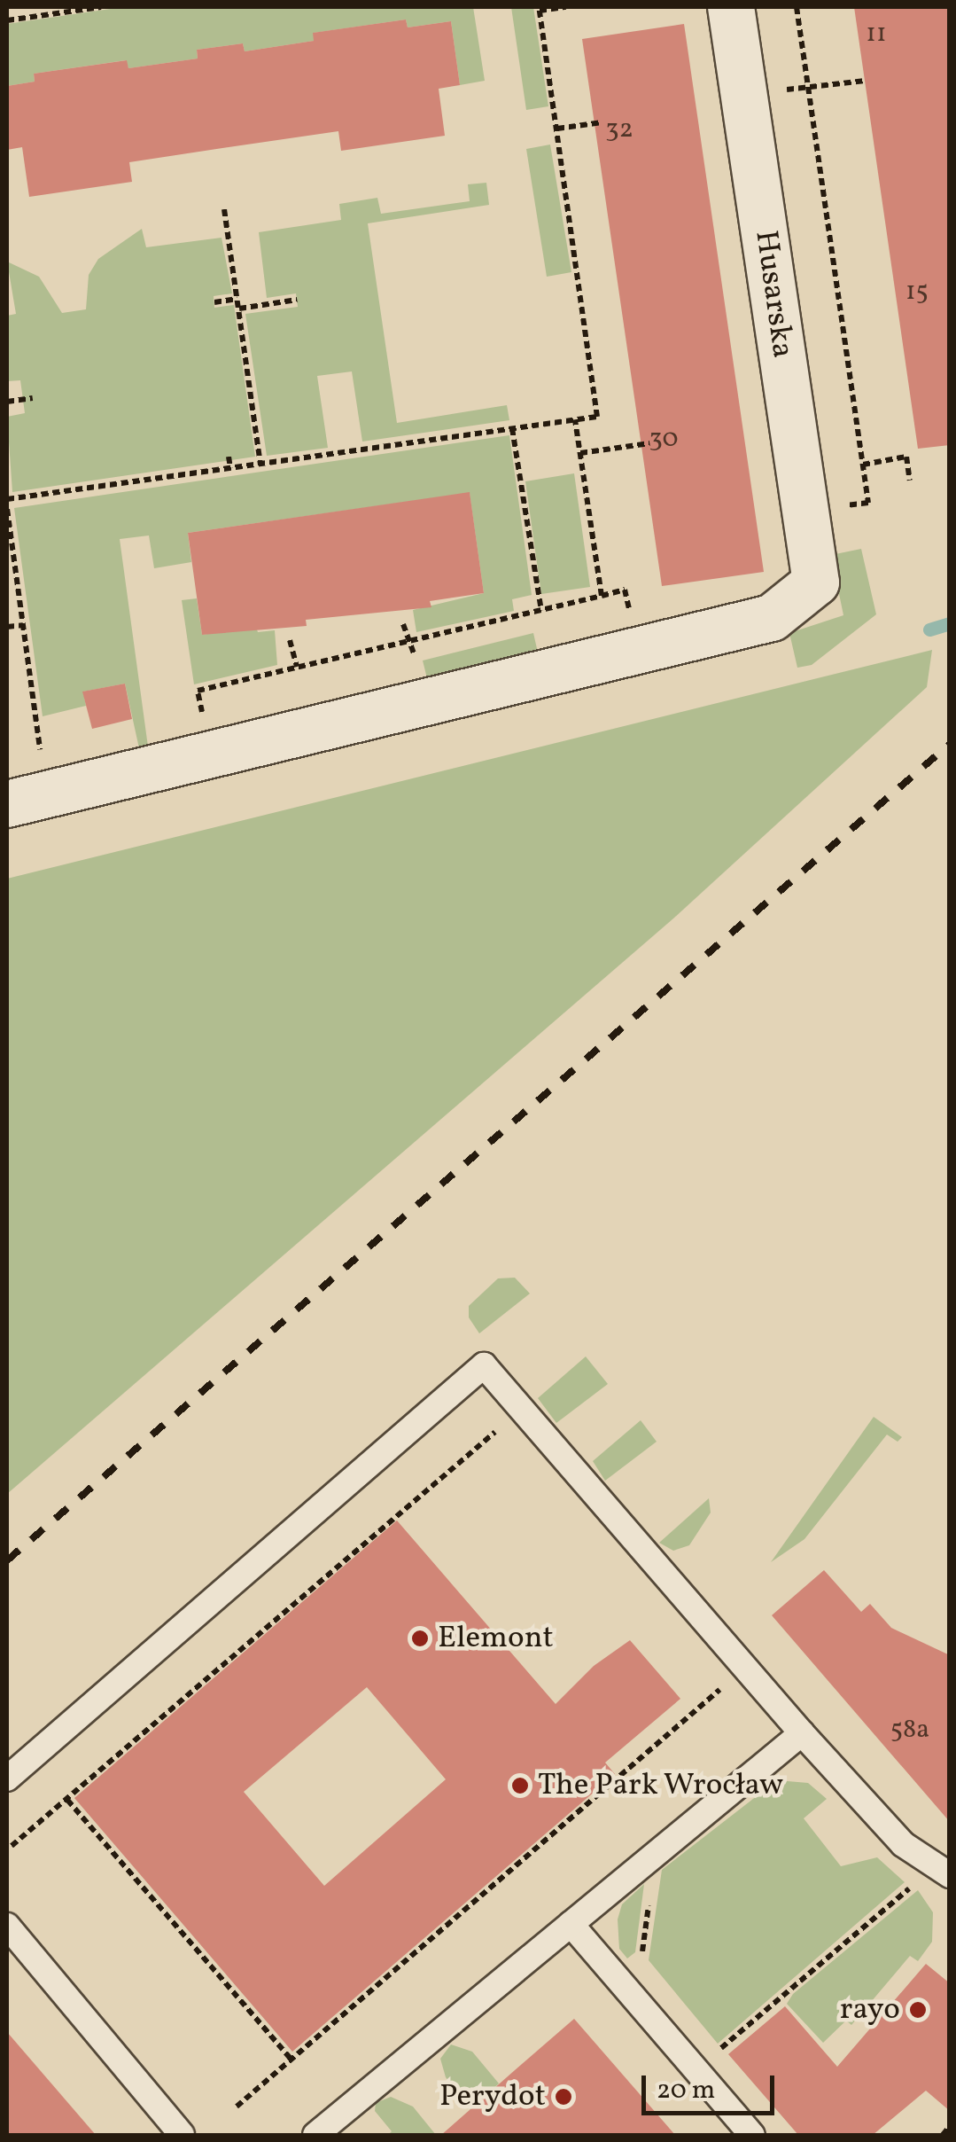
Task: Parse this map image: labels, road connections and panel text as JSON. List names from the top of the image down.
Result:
{
  "streets": {
    "street": ["Husarska"]
  },
  "places": [
    "Elemont",
    "The Park Wrocław",
    "rayo",
    "Perydot"
  ],
  "house_numbers": [
    "11",
    "32",
    "15",
    "30",
    "58a"
  ],
  "scale_bar": "20 m"
}
